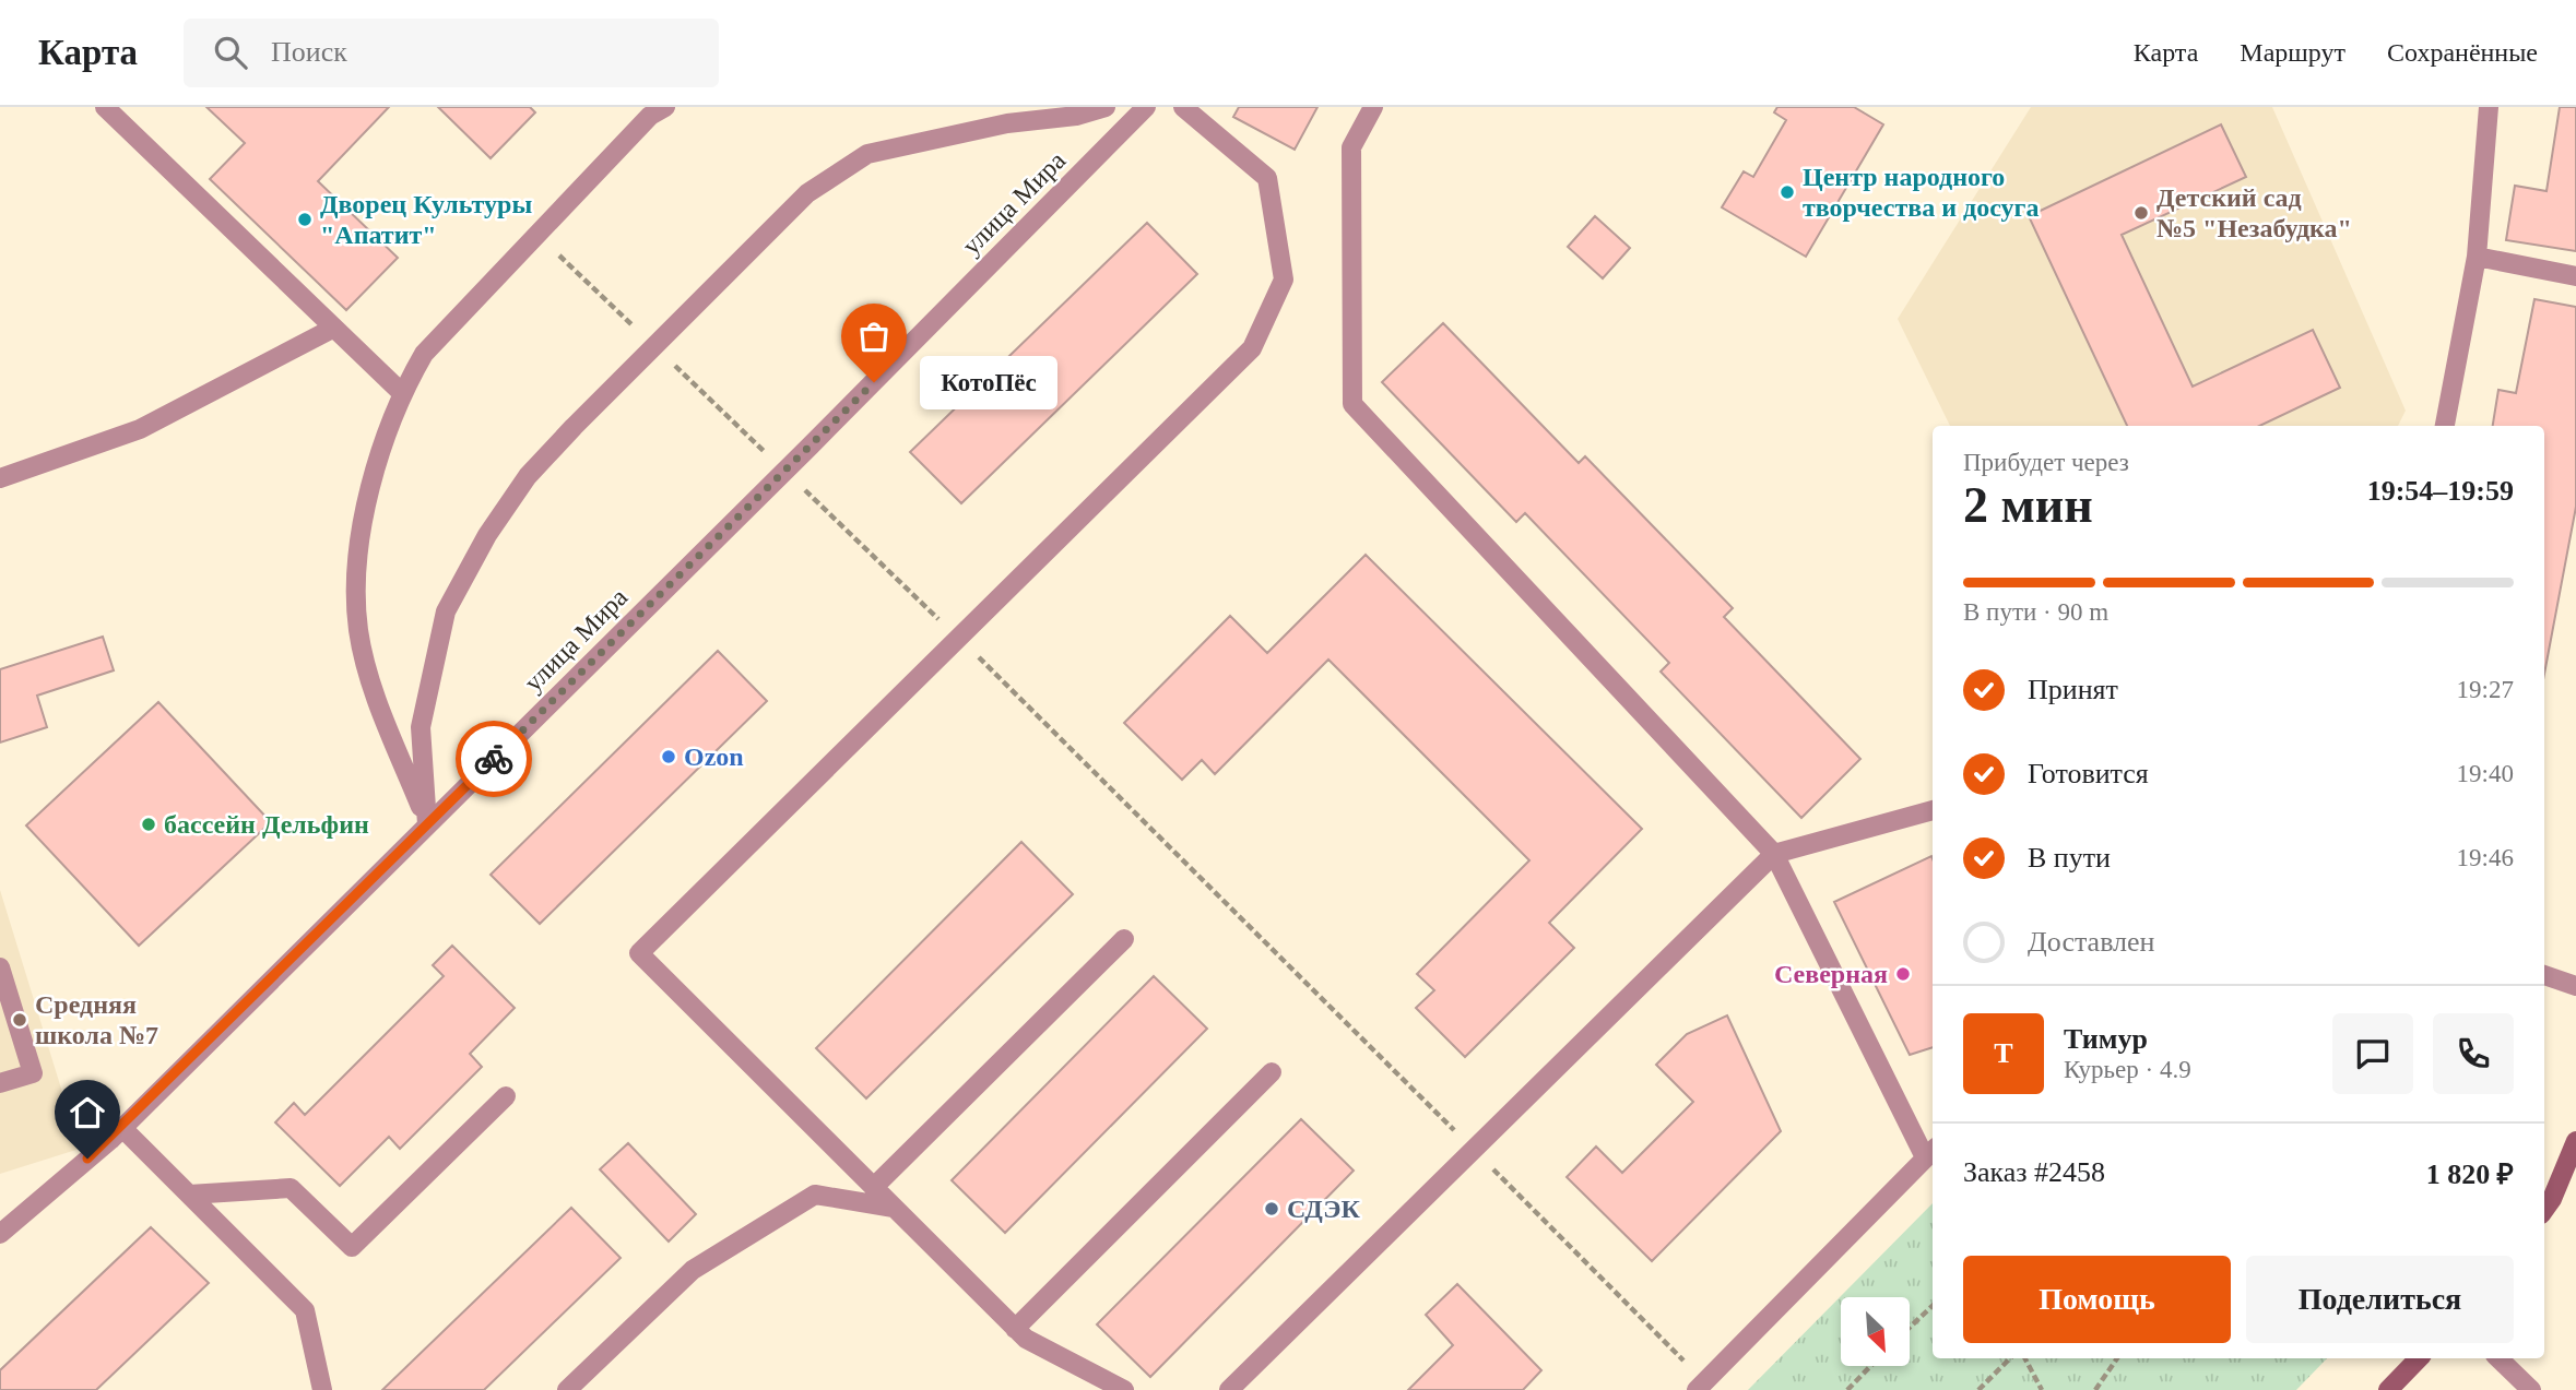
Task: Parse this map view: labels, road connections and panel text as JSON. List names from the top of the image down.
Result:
{
  "streets": {
    "street": ["улица Мира"]
  },
  "places": [
    "Центр народного творчества и досуга",
    "Детский сад №5 \"Незабудка\"",
    "Дворец Культуры \"Апатит\"",
    "КотоПёс",
    "Ozon",
    "бассейн Дельфин",
    "Северная",
    "Средняя школа №7",
    "СДЭК"
  ],
  "north": "bottom right",
  "page": {
    "header": "Карта",
    "search": "Поиск",
    "nav": ["Карта", "Маршрут", "Сохранённые"],
    "bubble": "КотоПёс",
    "heading": ["2 мин", "Прибудет через", "19:54–19:59"],
    "panel": [
      "Тимур",
      "Курьер · 4.9",
      "Заказ #2458",
      "1 820 ₽"
    ],
    "bar": "В пути · 90 m",
    "list": [
      ["Принят", "19:27"],
      ["Готовится", "19:40"],
      ["В пути", "19:46"],
      "Доставлен"
    ],
    "round": "Т",
    "buttons": ["Помощь", "Поделиться"]
  }
}
